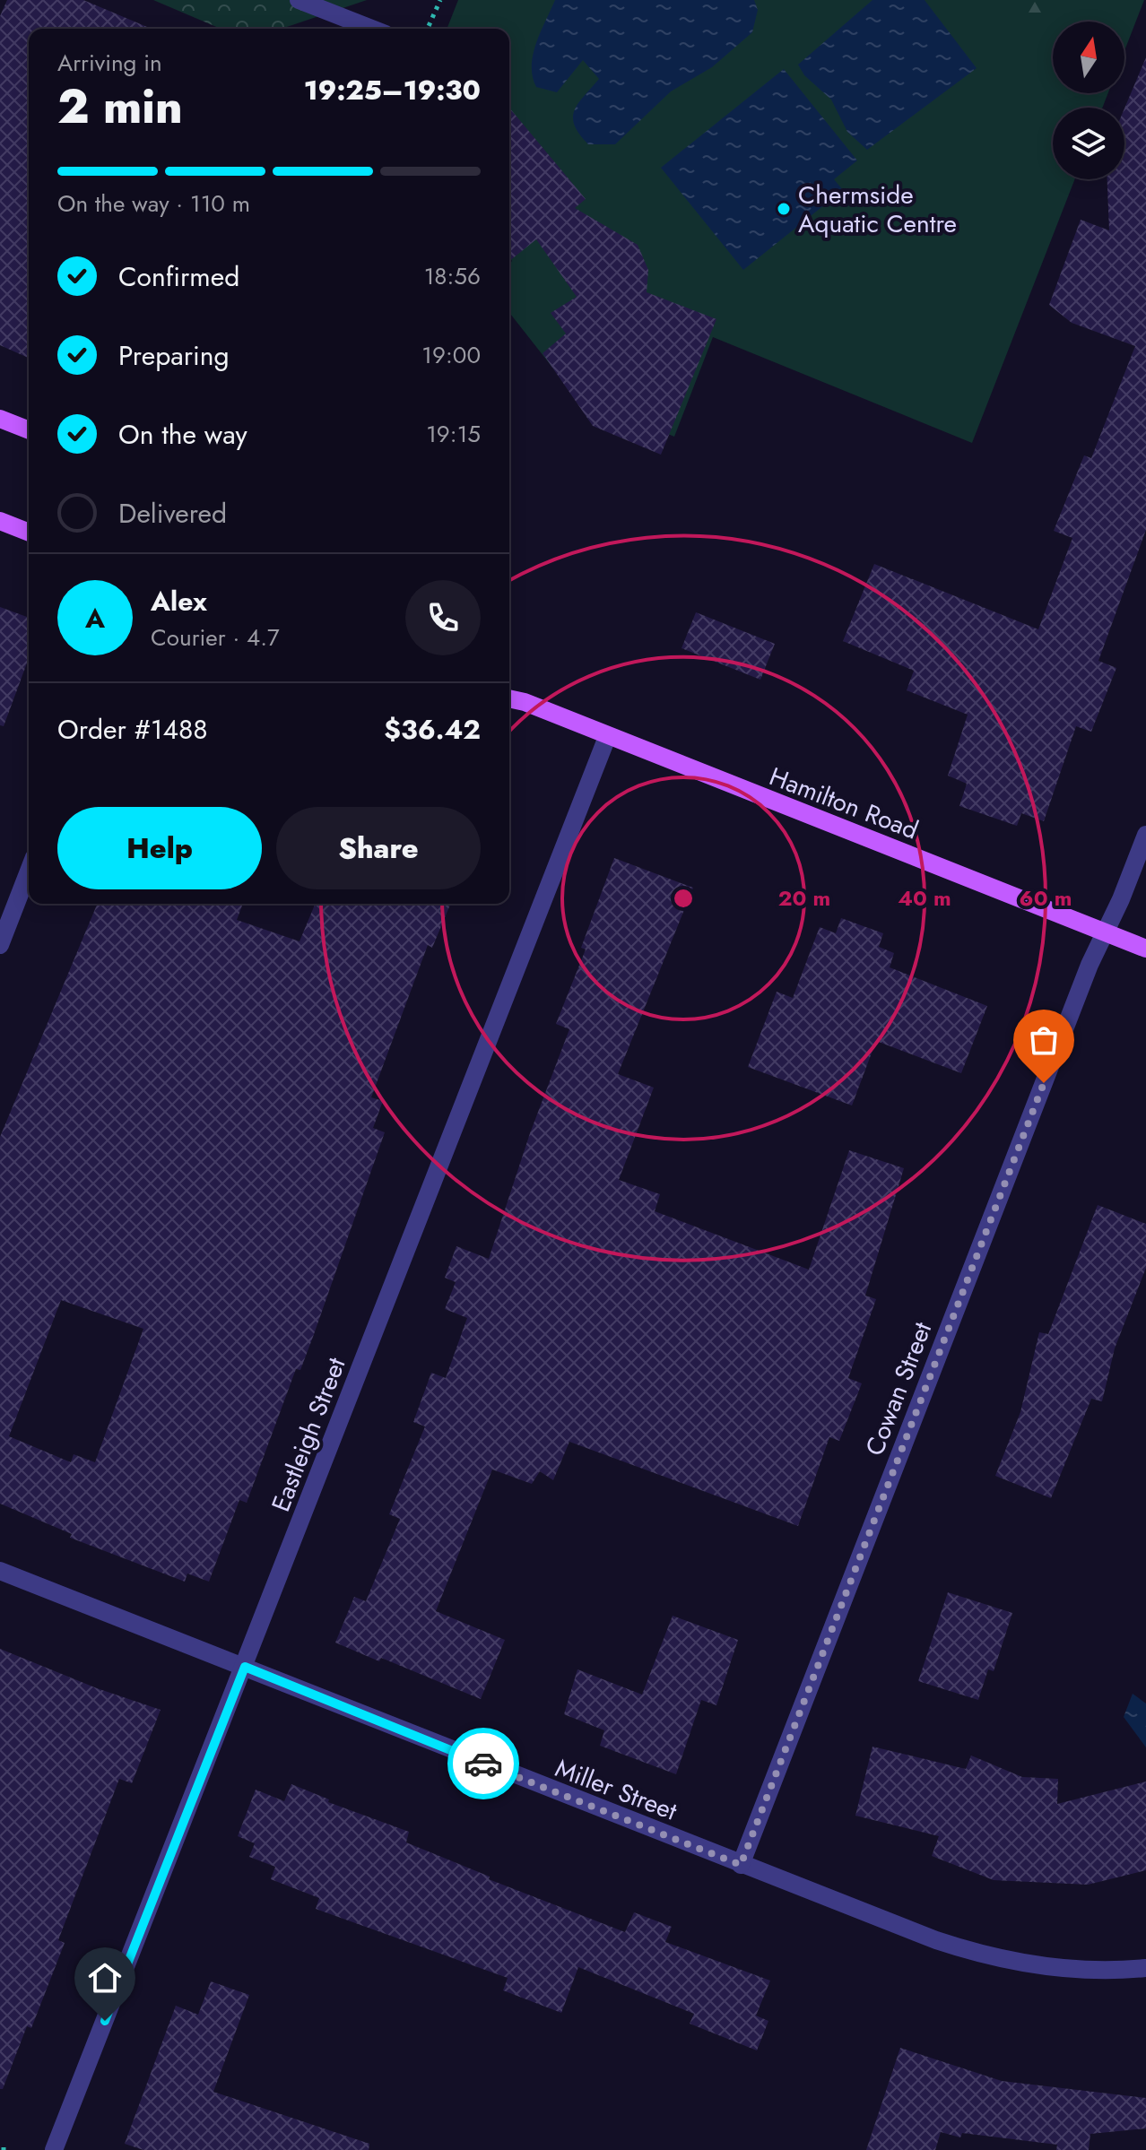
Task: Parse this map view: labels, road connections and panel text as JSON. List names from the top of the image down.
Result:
{
  "streets": {
    "main road": ["Hamilton Road"],
    "street": ["Cowan Street", "Eastleigh Street", "Miller Street"]
  },
  "crossings": [
    ["Hamilton Road", "Cowan Street"],
    ["Hamilton Road", "Eastleigh Street"],
    ["Cowan Street", "Miller Street"],
    ["Eastleigh Street", "Miller Street"]
  ],
  "places": ["Chermside Aquatic Centre"],
  "north": "top",
  "page": {
    "heading": ["2 min", "Arriving in", "19:25–19:30"],
    "panel": [
      "Alex",
      "Courier · 4.7",
      "Order #1488",
      "$36.42"
    ],
    "bar": "On the way · 110 m",
    "list": [
      ["Confirmed", "18:56"],
      ["Preparing", "19:00"],
      ["On the way", "19:15"],
      "Delivered"
    ],
    "round": "A",
    "buttons": ["Help", "Share"]
  },
  "rings": ["20 m", "40 m", "60 m"]
}
